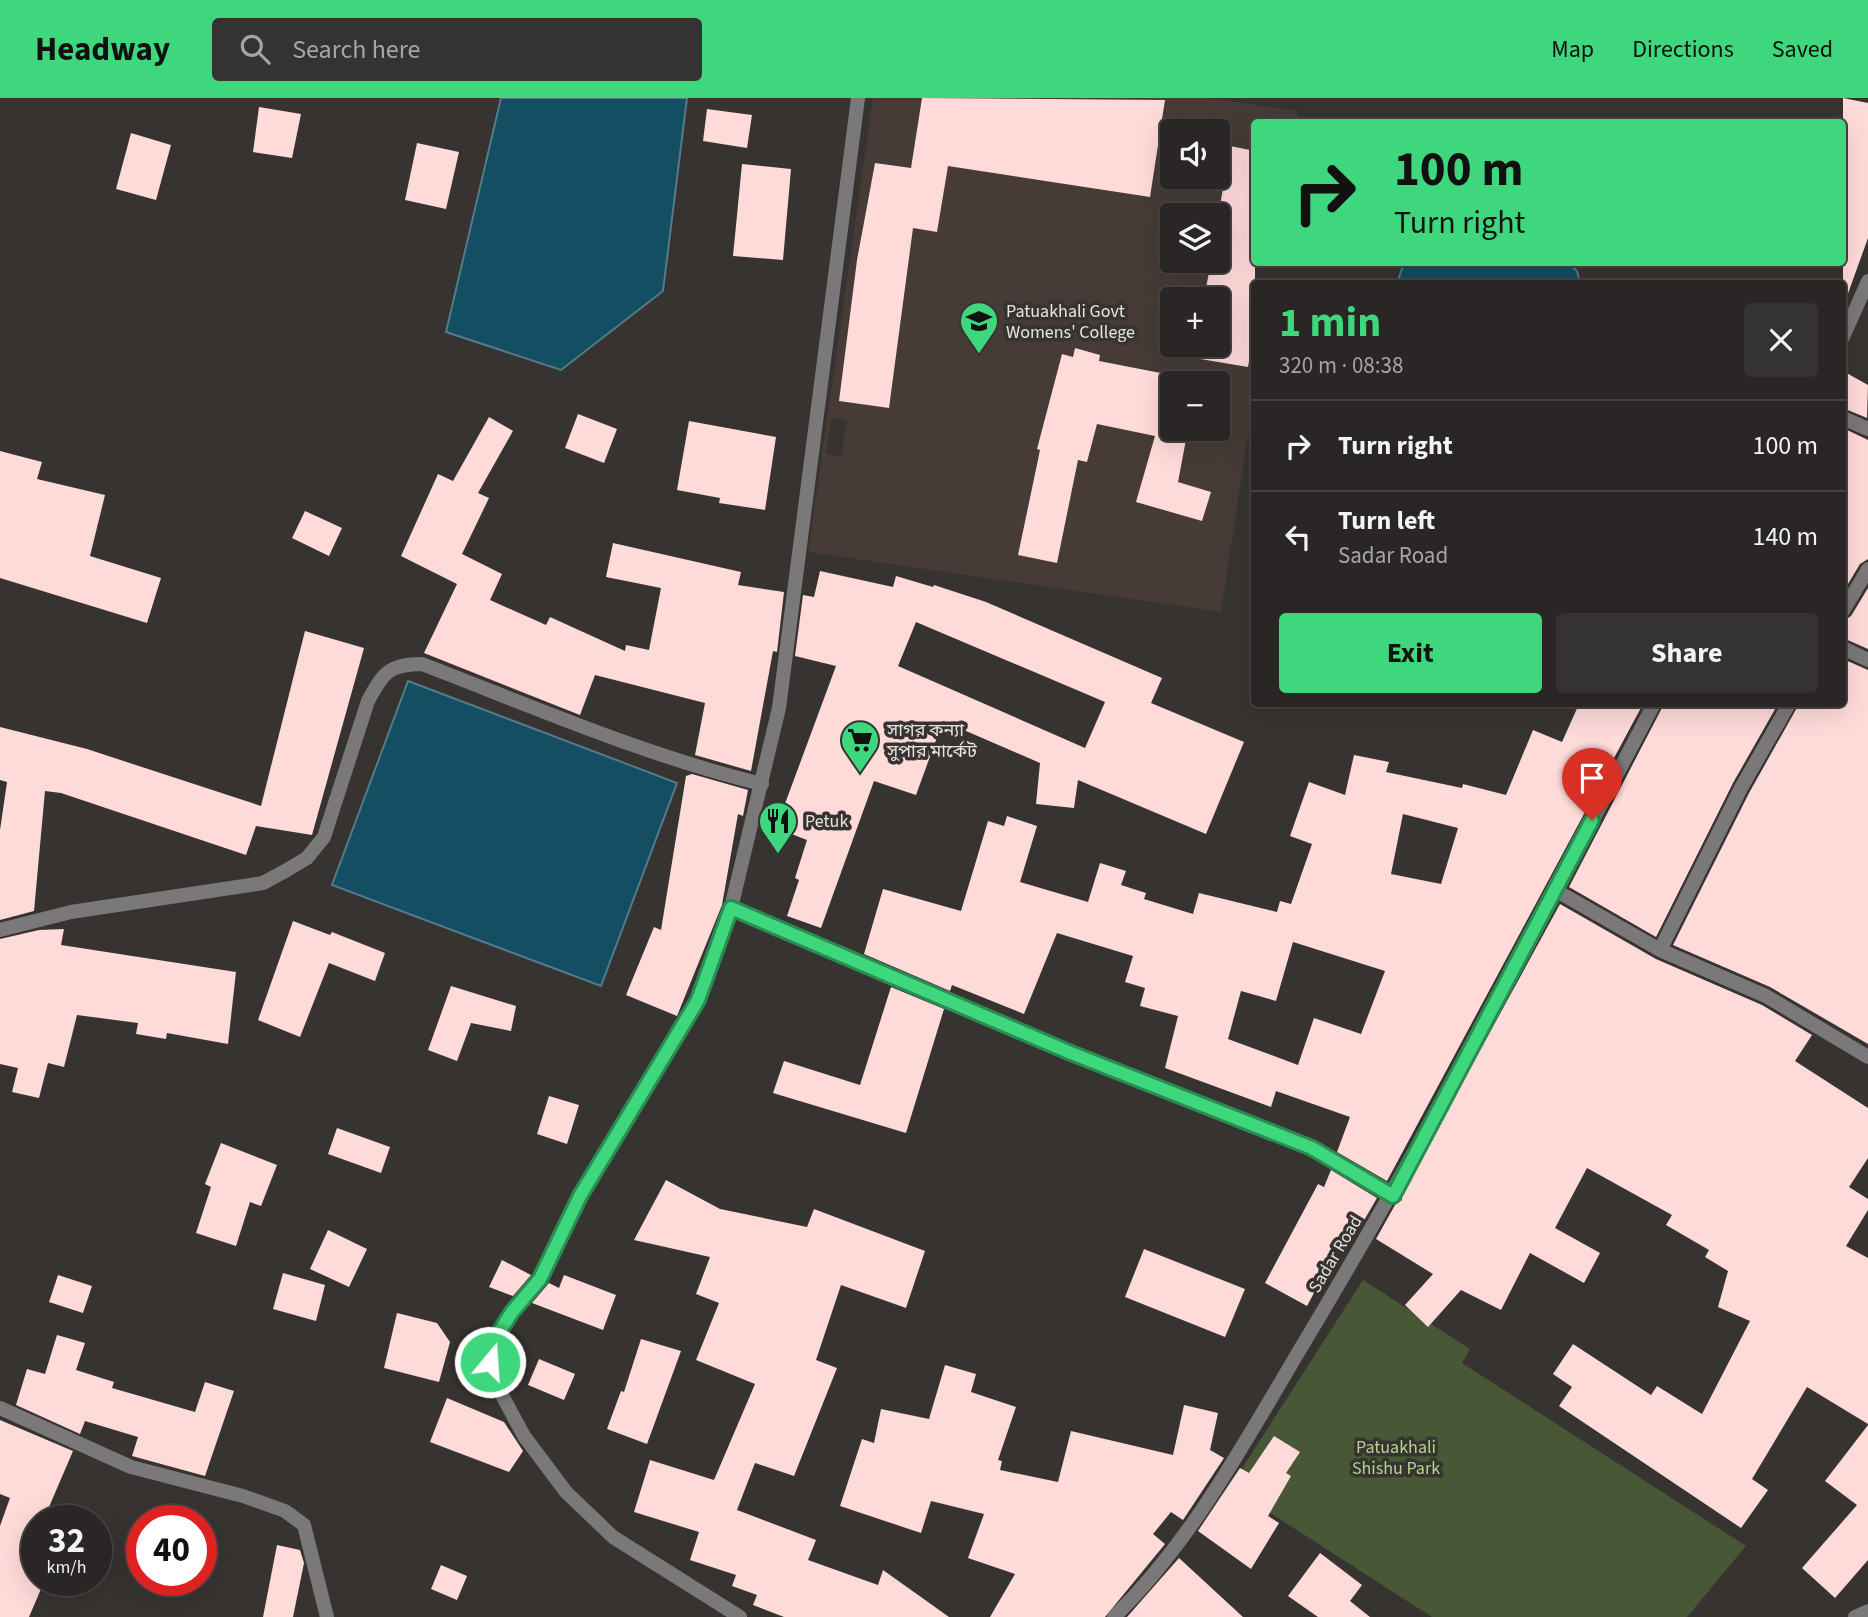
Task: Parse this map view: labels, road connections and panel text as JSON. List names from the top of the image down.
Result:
{
  "streets": {
    "street": ["Sadar Road"]
  },
  "parks": ["Patuakhali Shishu Park"],
  "places": {
    "school or university": ["Patuakhali Govt Womens' College"],
    "supermarket": ["সাগর কন্যা সুপার মার্কেট"],
    "restaurant": ["Petuk"]
  },
  "page": {
    "header": "Headway",
    "search": "Search here",
    "nav": ["Map", "Directions", "Saved"],
    "map_buttons": ["+", "−"],
    "turn": ["100 m", "Turn right"],
    "heading": ["1 min", "320 m · 08:38"],
    "list": [
      {
        "name": "Turn right",
        "value": "100 m"
      },
      {
        "name": "Turn left",
        "note": "Sadar Road",
        "value": "140 m"
      }
    ],
    "buttons": ["Exit", "Share"],
    "speed": "32 km/h",
    "limit": "40"
  }
}
